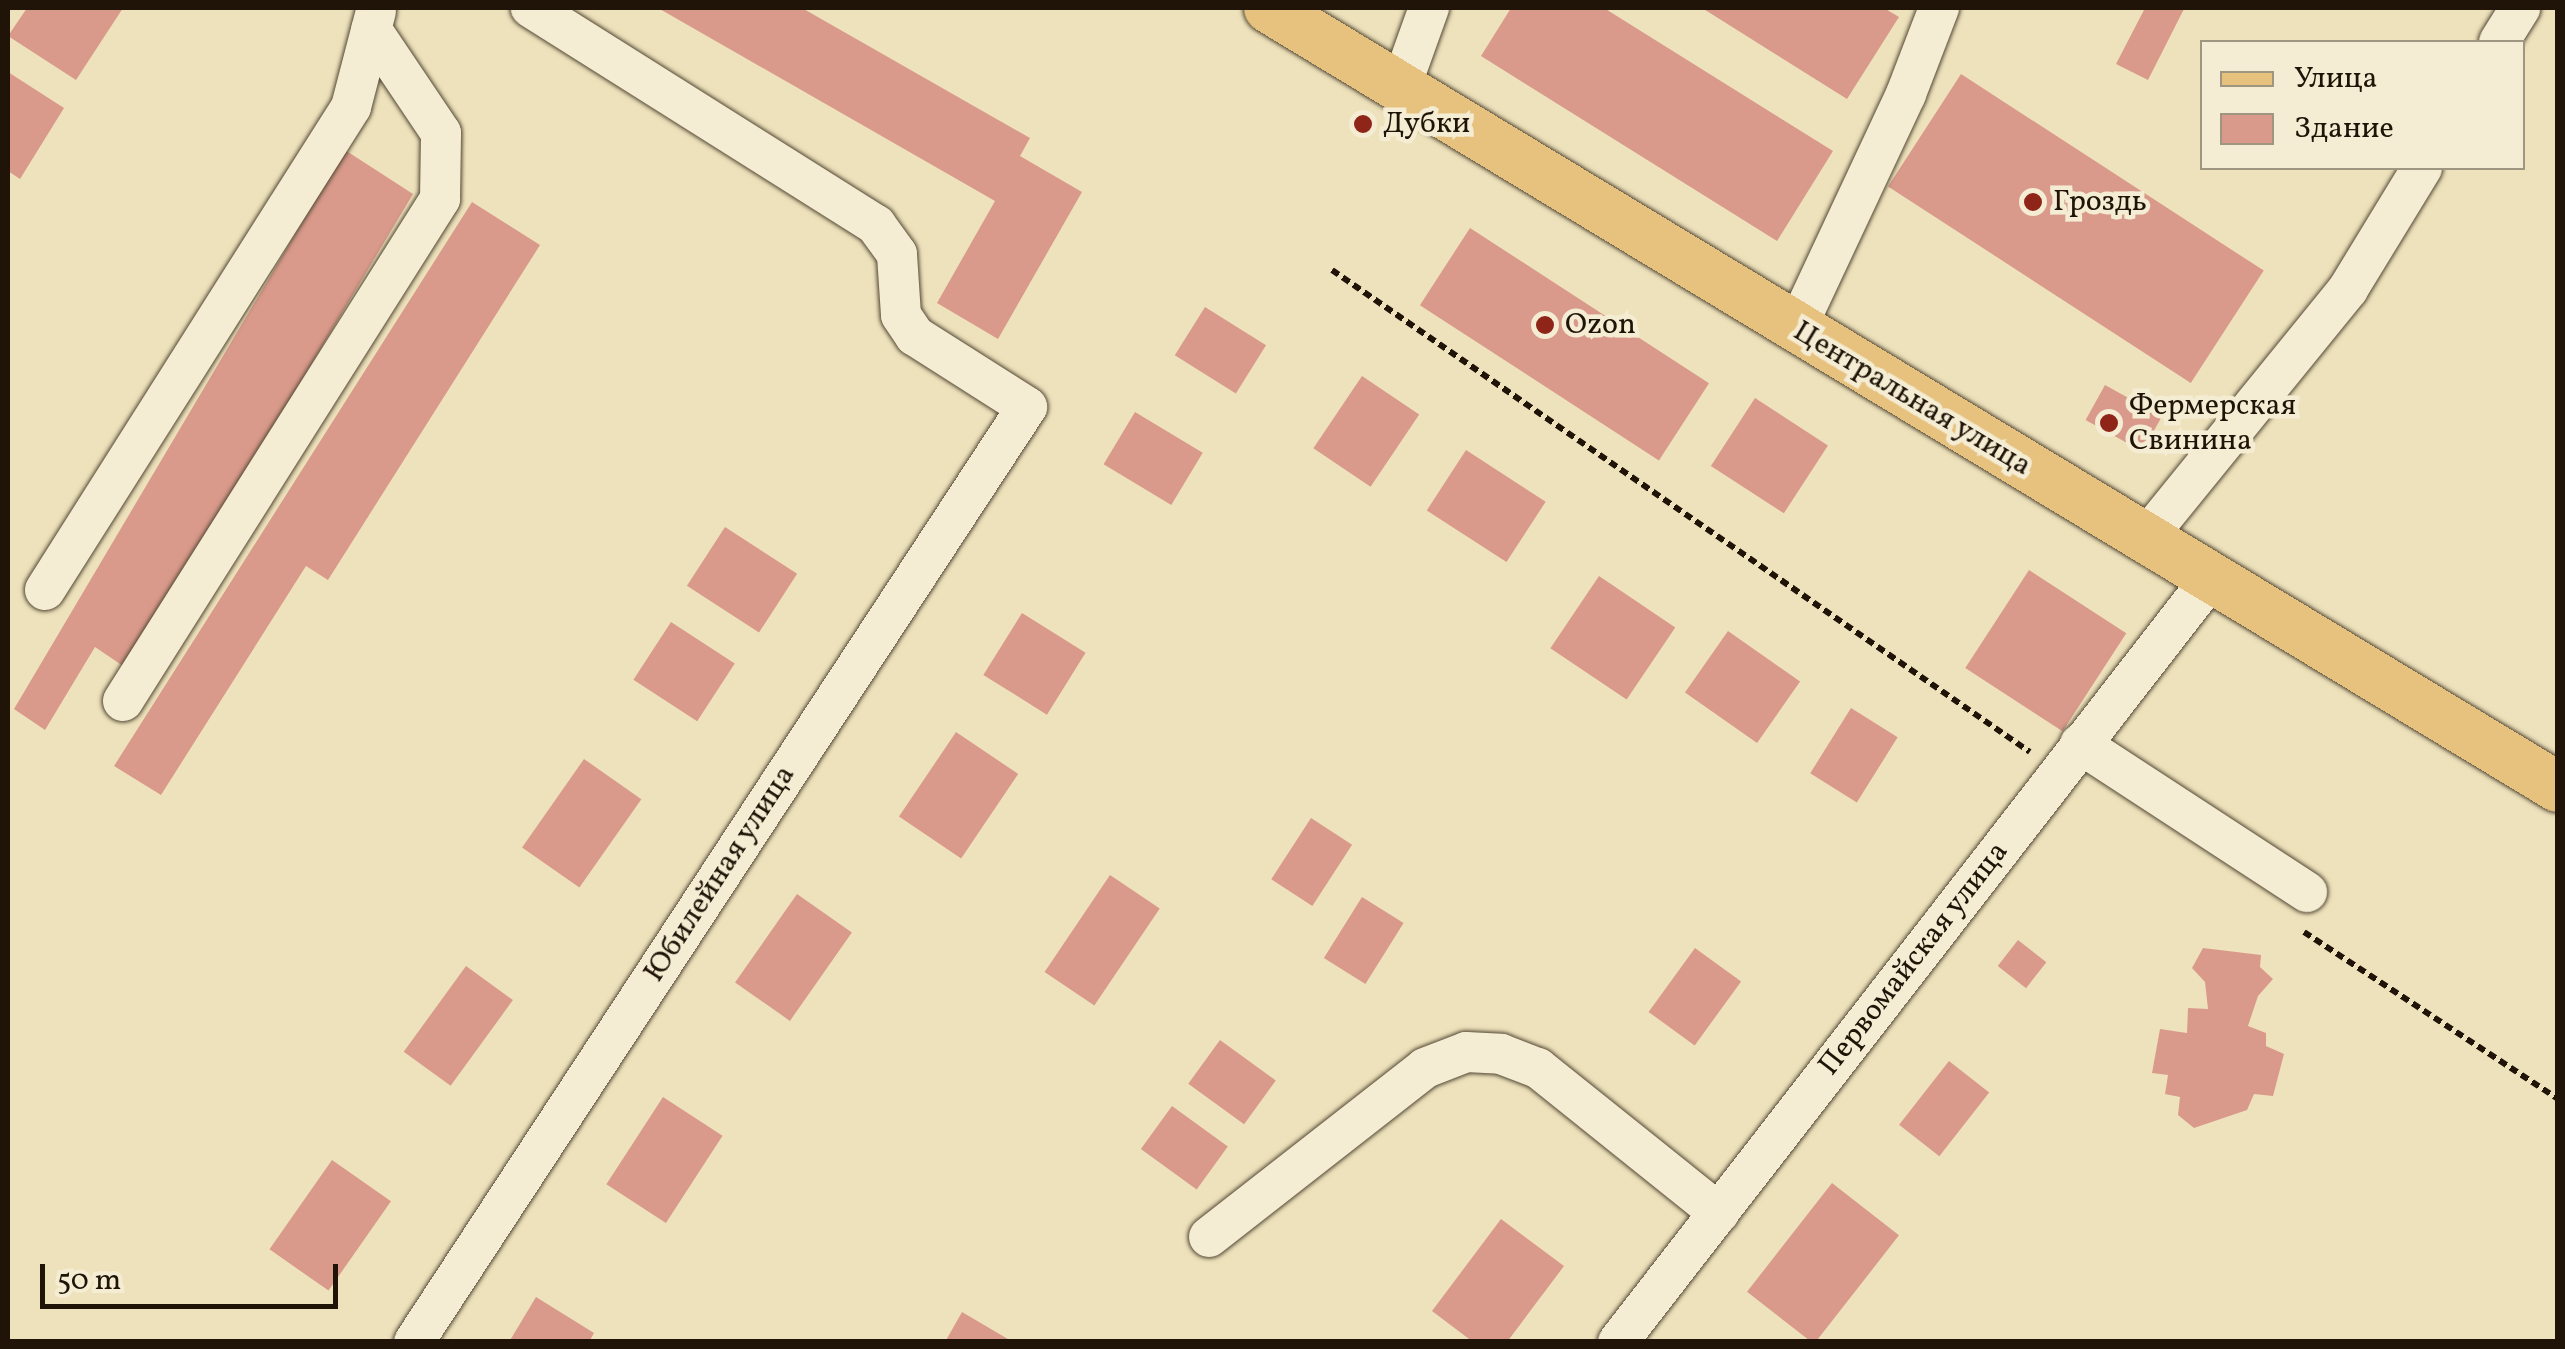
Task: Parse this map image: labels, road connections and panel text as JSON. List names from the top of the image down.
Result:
{
  "streets": {
    "main road": ["Центральная улица"],
    "street": ["Юбилейная улица", "Первомайская улица"]
  },
  "crossings": [
    ["Центральная улица", "Первомайская улица"]
  ],
  "places": [
    "Дубки",
    "Гроздь",
    "Ozon",
    "Фермерская Свинина"
  ],
  "legend": ["Улица", "Здание"],
  "scale_bar": "50 m"
}
